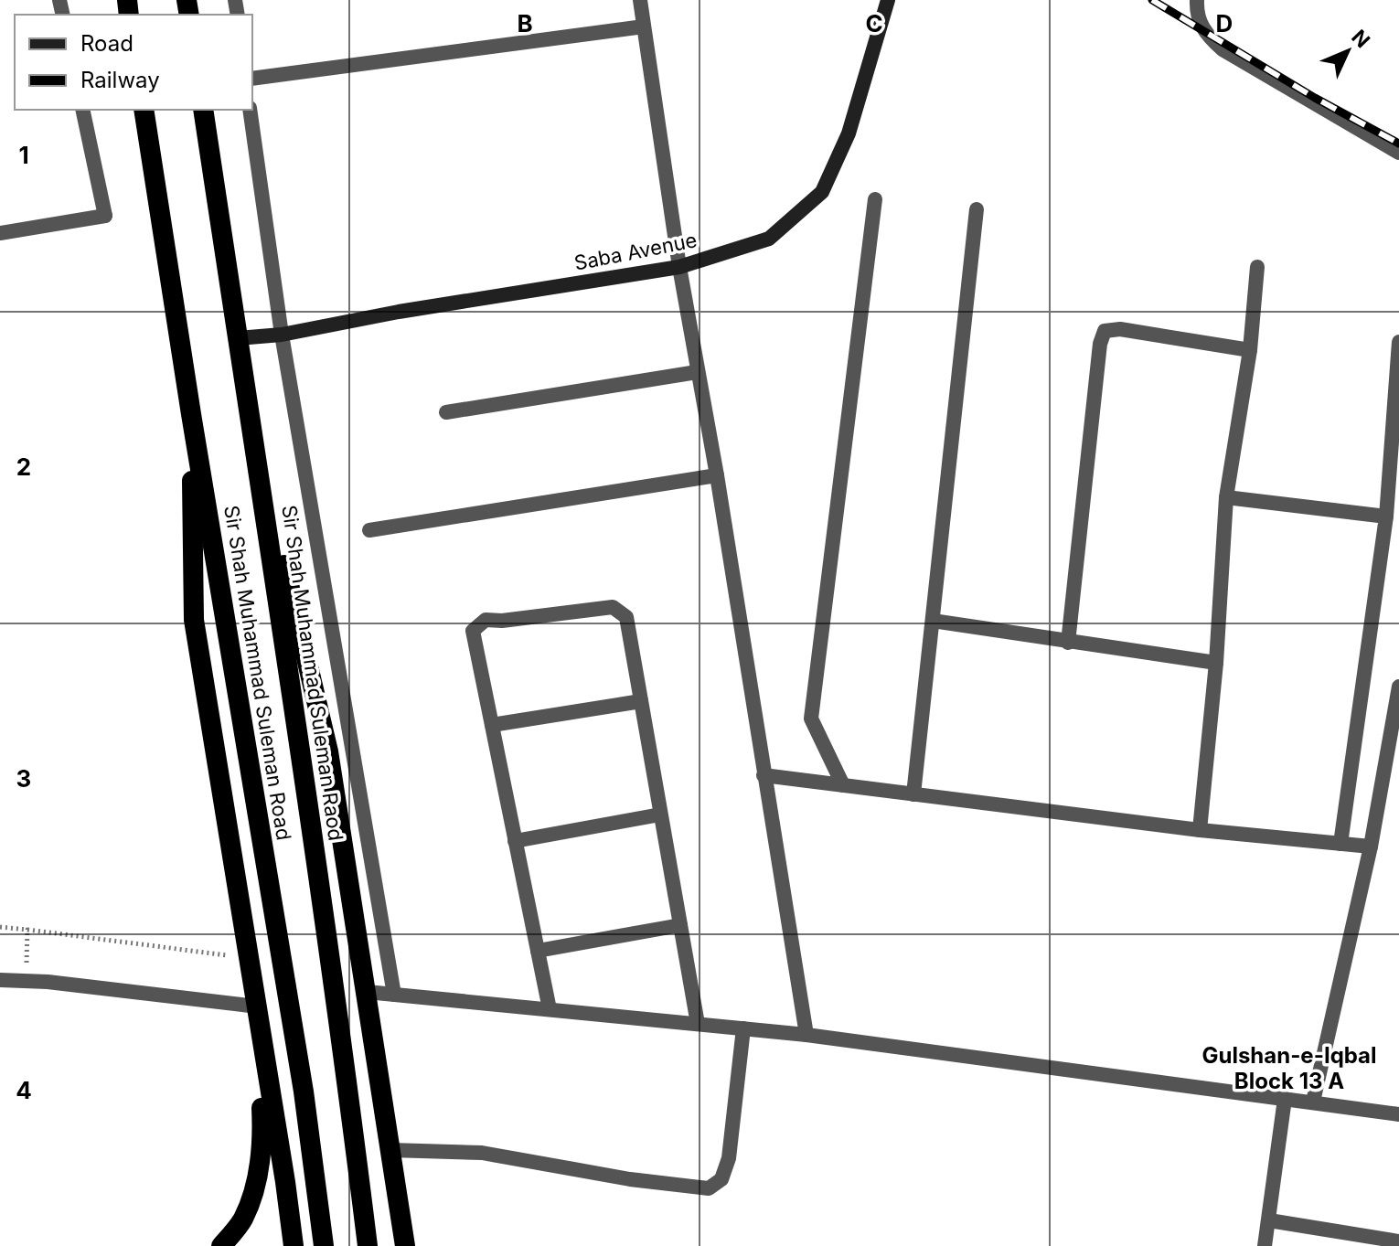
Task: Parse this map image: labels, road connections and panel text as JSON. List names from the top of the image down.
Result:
{
  "streets": {
    "highway": ["Sir Shah Muhammad Suleman Road", "Sir Shah Muhammad Suleman Raod"],
    "main road": ["Saba Avenue"]
  },
  "crossings": [
    ["Saba Avenue", "Sir Shah Muhammad Suleman Raod"]
  ],
  "districts": ["Gulshan-e-Iqbal Block 13 A"],
  "legend": ["Road", "Railway"],
  "north": "top right",
  "grid": {
    "columns": ["B", "C", "D"],
    "rows": [
      "1",
      "2",
      "3",
      "4"
    ]
  }
}
